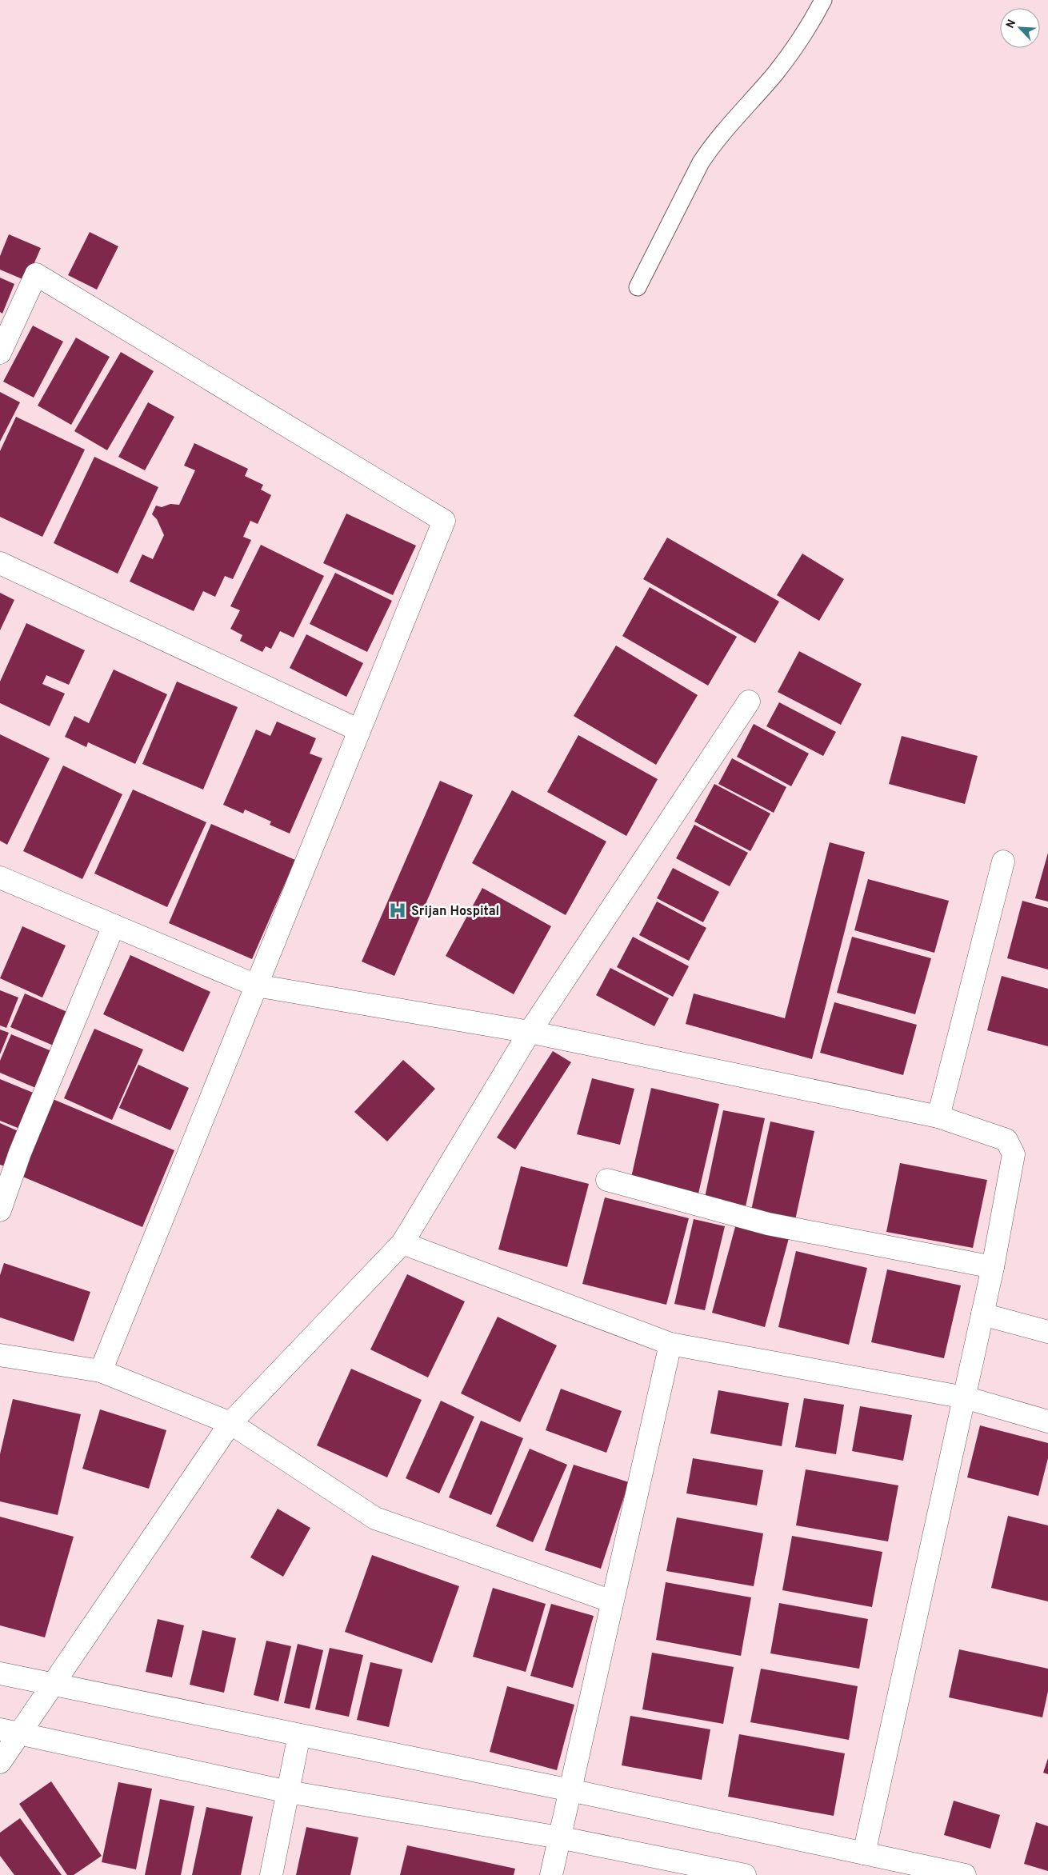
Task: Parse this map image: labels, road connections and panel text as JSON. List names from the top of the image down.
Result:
{
  "places": {
    "hospital": ["Srijan Hospital"]
  },
  "north": "top left"
}
